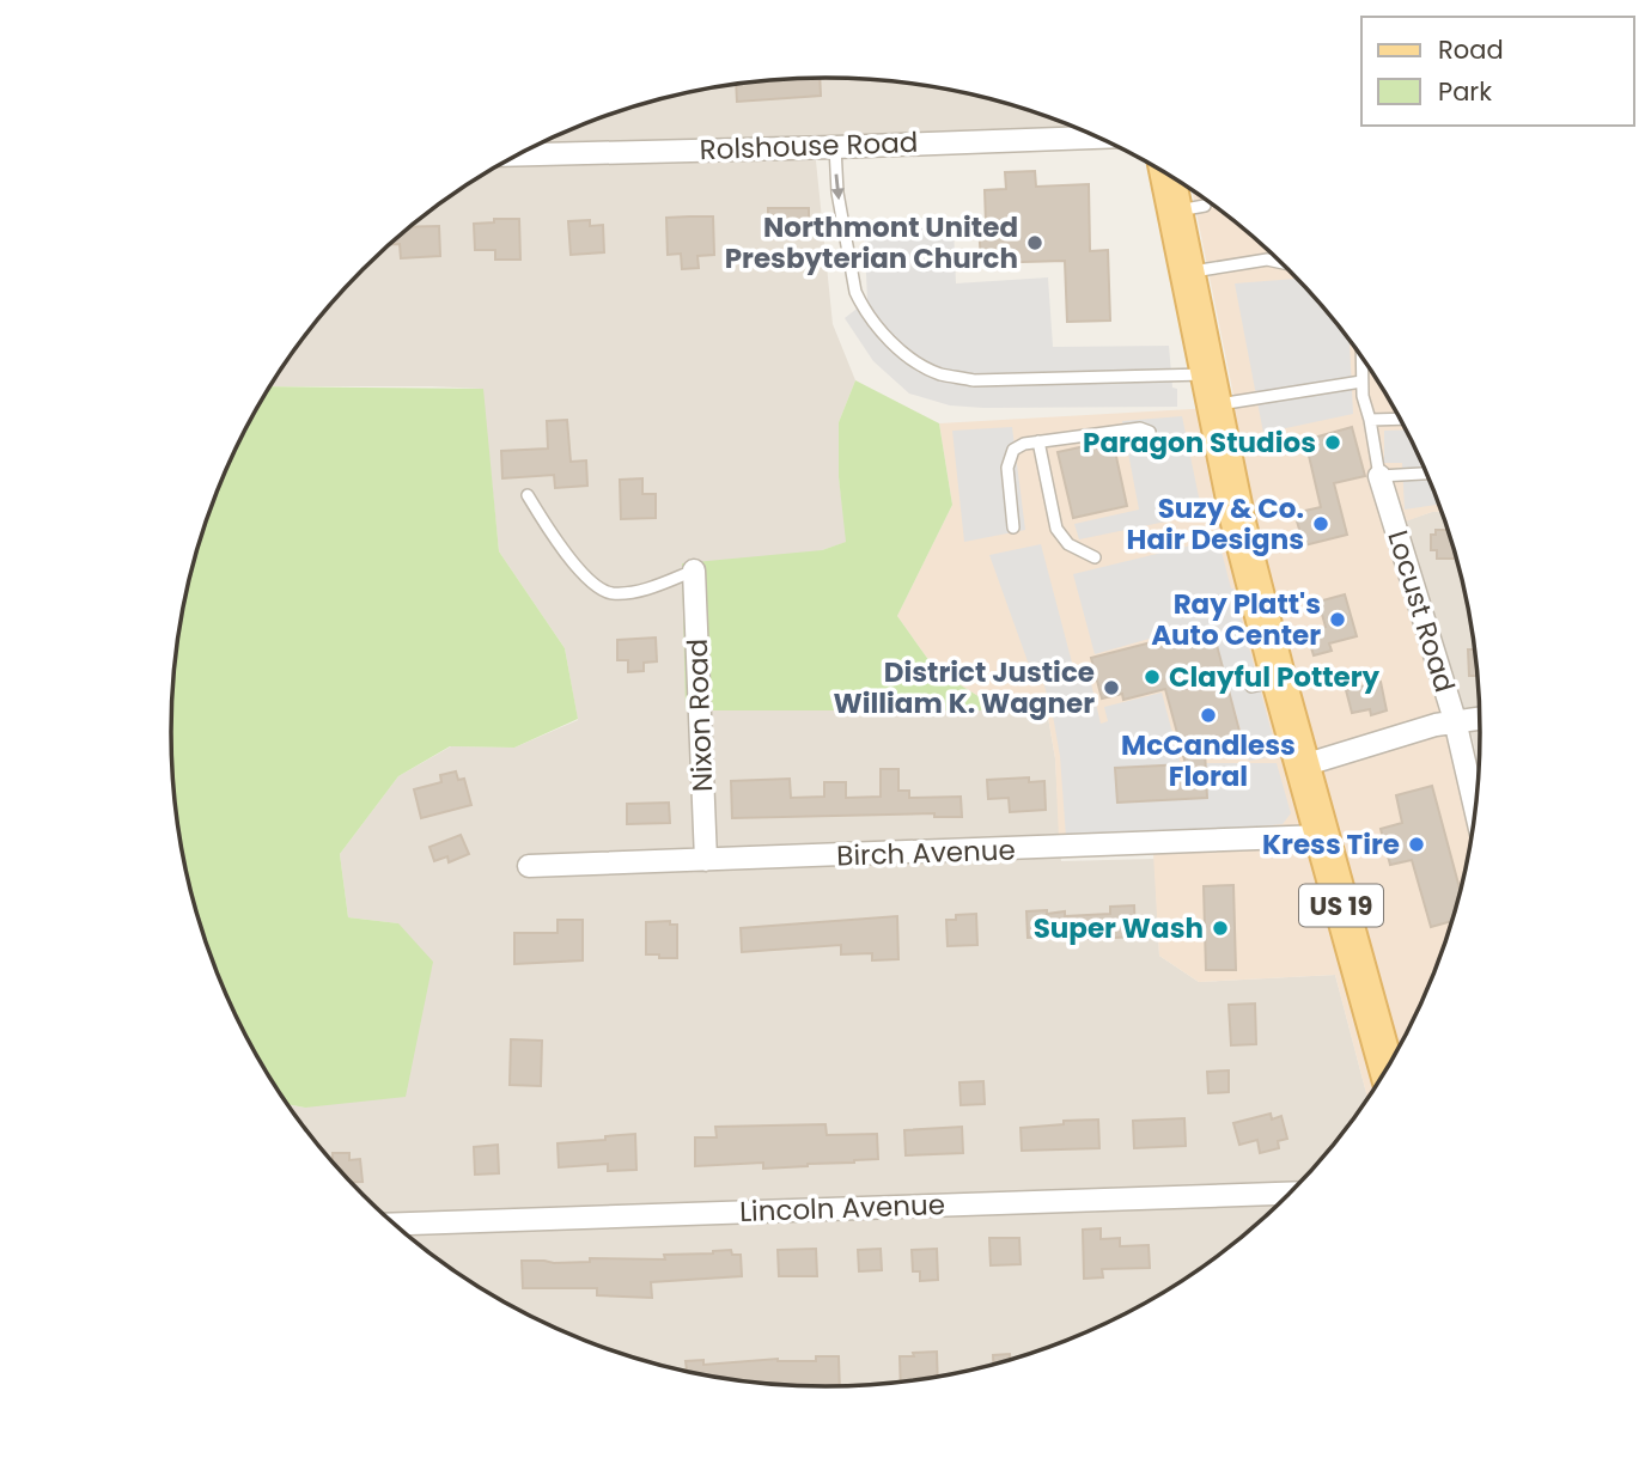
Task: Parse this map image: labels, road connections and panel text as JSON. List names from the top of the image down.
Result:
{
  "streets": {
    "main road": ["US 19"],
    "street": [
      "Rolshouse Road",
      "Locust Road",
      "Nixon Road",
      "Birch Avenue",
      "Lincoln Avenue"
    ]
  },
  "crossings": [
    ["Nixon Road", "Birch Avenue"],
    ["Birch Avenue", "US 19"]
  ],
  "places": [
    "Northmont United Presbyterian Church",
    "Paragon Studios",
    "Suzy & Co. Hair Designs",
    "Ray Platt's Auto Center",
    "Clayful Pottery",
    "District Justice William K. Wagner",
    "McCandless Floral",
    "Kress Tire",
    "Super Wash"
  ],
  "legend": ["Road", "Park"]
}
